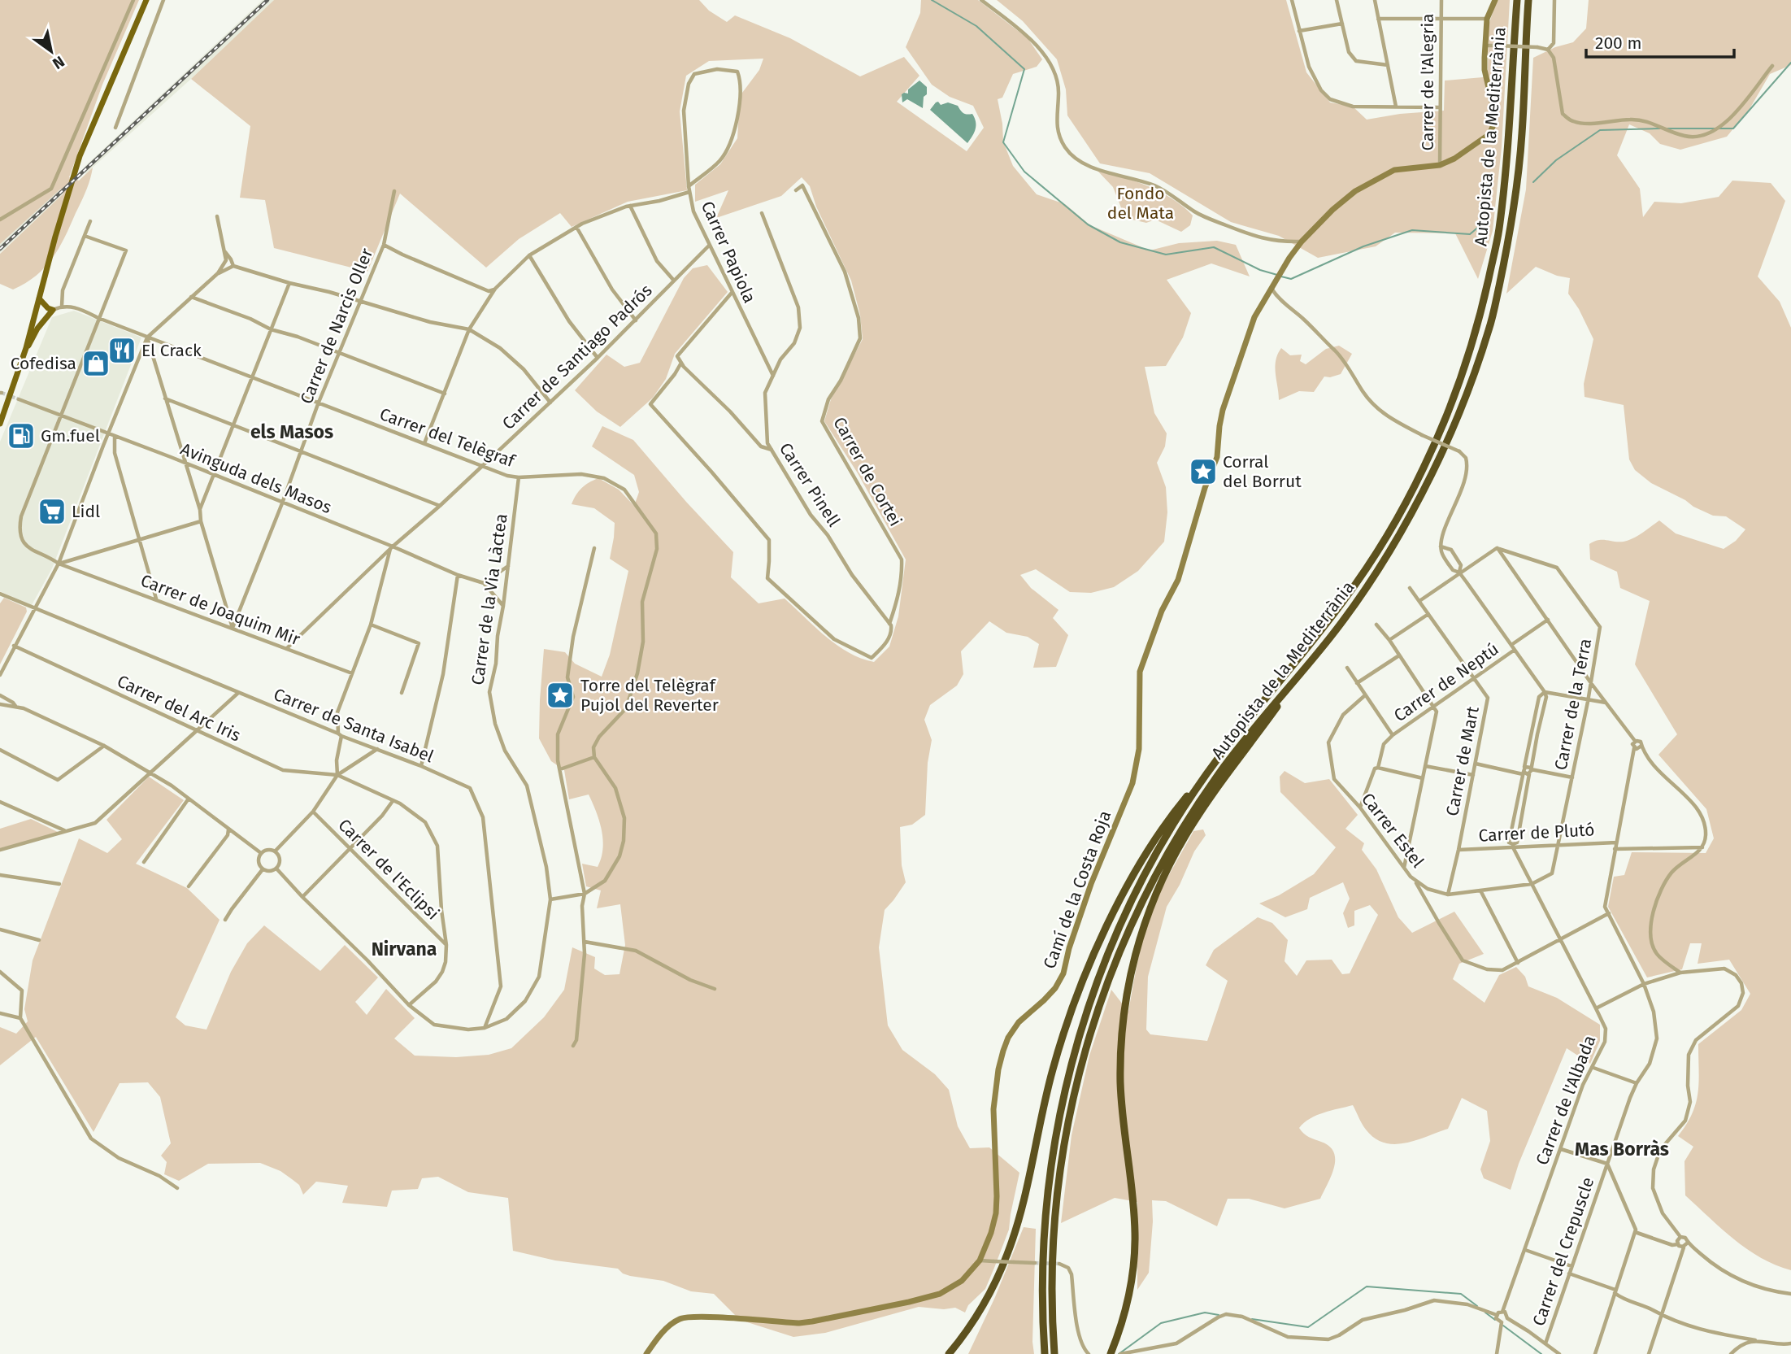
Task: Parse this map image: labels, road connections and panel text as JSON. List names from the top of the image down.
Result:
{
  "streets": {
    "highway": ["Autopista de la Mediterrània"],
    "street": [
      "Carrer de l'Alegria",
      "Carrer Papiola",
      "Carrer de Narcis Oller",
      "Carrer de Santiago Padrós",
      "Carrer del Telègraf",
      "Carrer de Cortei",
      "Avinguda dels Masos",
      "Carrer Pinell",
      "Carrer de la Via Làctea",
      "Carrer de Joaquim Mir",
      "Carrer de Neptú",
      "Carrer de la Terra",
      "Carrer del Arc Iris",
      "Carrer de Santa Isabel",
      "Carrer de Mart",
      "Carrer Estel",
      "Carrer de Plutó",
      "Carrer de l'Eclipsi",
      "Camí de la Costa Roja",
      "Carrer de l'Albada",
      "Carrer del Crepuscle"
    ]
  },
  "crossings": [
    ["Carrer de l'Alegria", "Camí de la Costa Roja"],
    ["Carrer Papiola", "Carrer de Santiago Padrós"],
    ["Carrer Papiola", "Carrer Pinell"],
    ["Carrer de Narcis Oller", "Carrer del Telègraf"],
    ["Carrer de Narcis Oller", "Avinguda dels Masos"],
    ["Carrer de Narcis Oller", "Carrer de Joaquim Mir"],
    ["Carrer de Santiago Padrós", "Carrer del Telègraf"],
    ["Carrer de Santiago Padrós", "Avinguda dels Masos"],
    ["Carrer de Santiago Padrós", "Carrer de Joaquim Mir"],
    ["Carrer del Telègraf", "Carrer de la Via Làctea"],
    ["Carrer del Telègraf", "Carrer de Joaquim Mir"],
    ["Carrer de Cortei", "Carrer Pinell"],
    ["Avinguda dels Masos", "Carrer de Joaquim Mir"],
    ["Carrer de la Via Làctea", "Carrer de Santa Isabel"],
    ["Carrer de Neptú", "Carrer de Mart"],
    ["Carrer de la Terra", "Carrer Estel"],
    ["Carrer de la Terra", "Carrer de Plutó"],
    ["Carrer de la Terra", "Carrer de l'Albada"],
    ["Carrer de Mart", "Carrer Estel"],
    ["Carrer de Mart", "Carrer de Plutó"],
    ["Carrer Estel", "Carrer de l'Albada"],
    ["Carrer de Plutó", "Carrer de l'Albada"],
    ["Carrer de Plutó", "Carrer del Crepuscle"]
  ],
  "districts": ["els Masos", "Nirvana", "Mas Borràs"],
  "parks": ["Fondo del Mata"],
  "places": {
    "restaurant": ["El Crack"],
    "shop": ["Cofedisa"],
    "fuel station": ["Gm.fuel"],
    "place": ["Corral del Borrut", "Torre del Telègraf Pujol del Reverter"],
    "supermarket": ["Lidl"]
  },
  "scale_bar": "200 m",
  "north": "bottom right"
}
